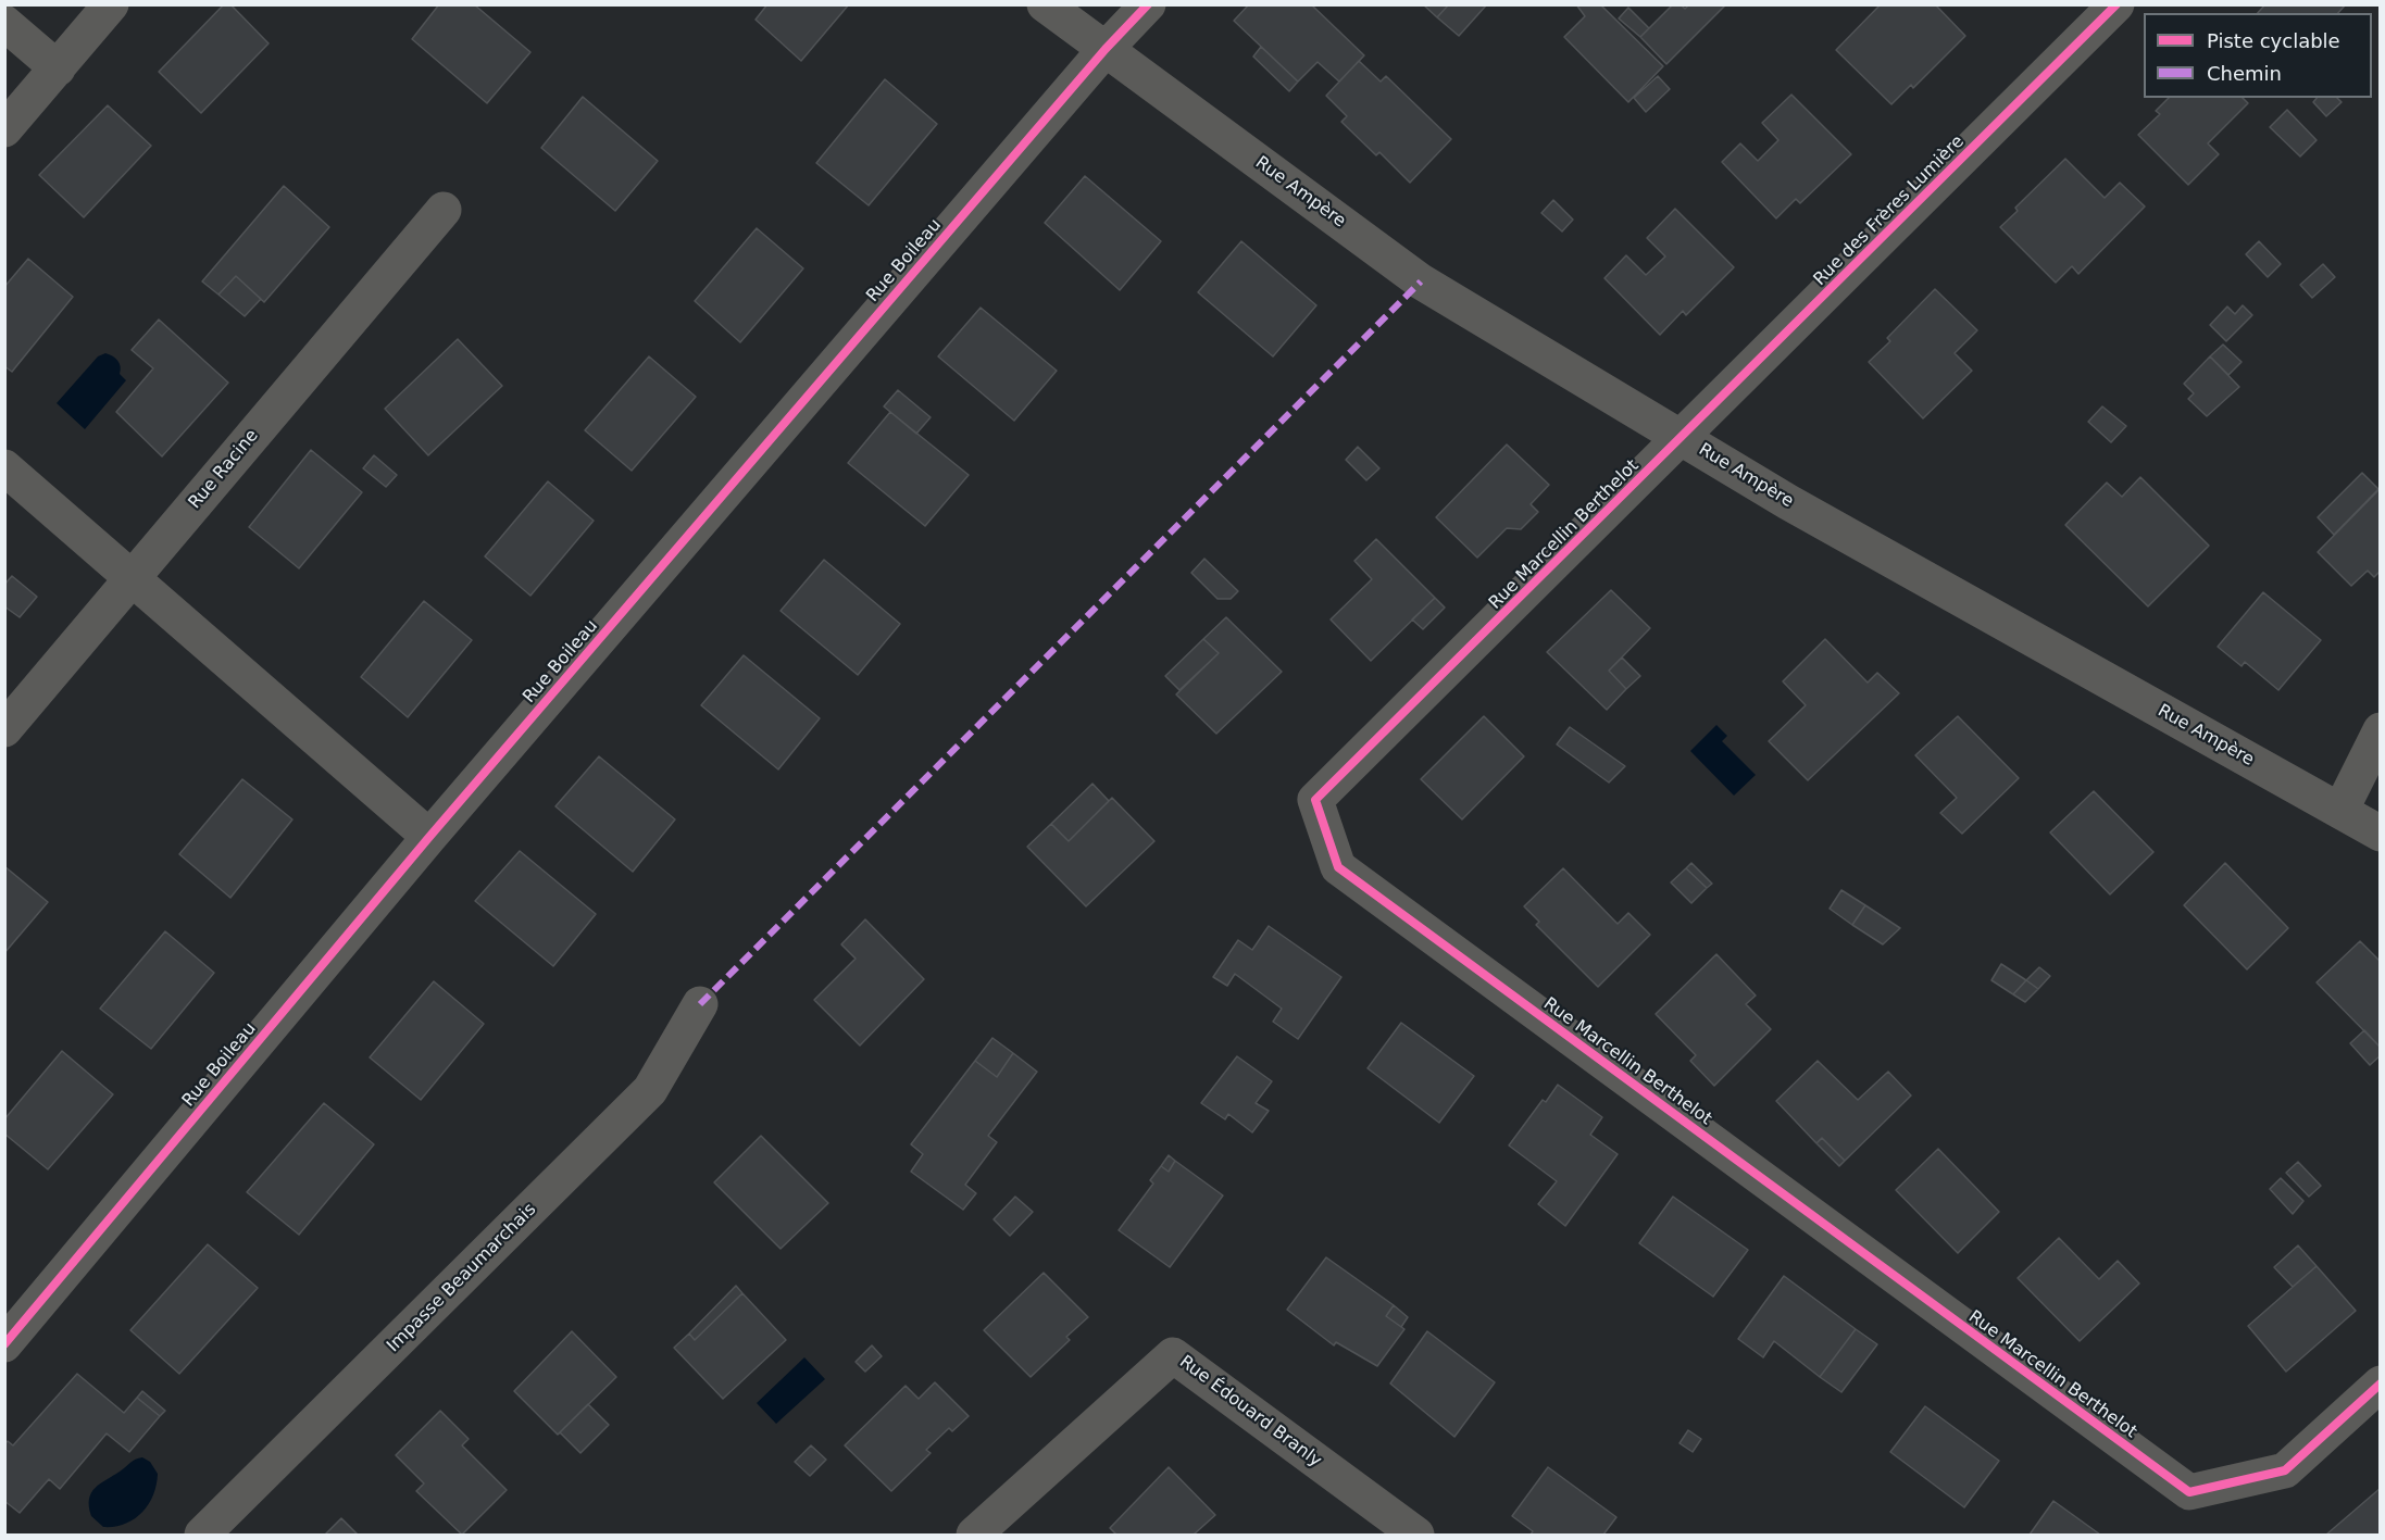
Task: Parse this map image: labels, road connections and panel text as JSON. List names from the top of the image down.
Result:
{
  "streets": {
    "street": [
      "Rue Ampère",
      "Rue des Frères Lumière",
      "Rue Boileau",
      "Rue Racine",
      "Rue Marcellin Berthelot",
      "Impasse Beaumarchais",
      "Rue Édouard Branly"
    ]
  },
  "crossings": [
    ["Rue Ampère", "Rue des Frères Lumière"],
    ["Rue Ampère", "Rue Boileau"],
    ["Rue Ampère", "Rue Marcellin Berthelot"],
    ["Rue des Frères Lumière", "Rue Marcellin Berthelot"]
  ],
  "legend": ["Piste cyclable", "Chemin"]
}
